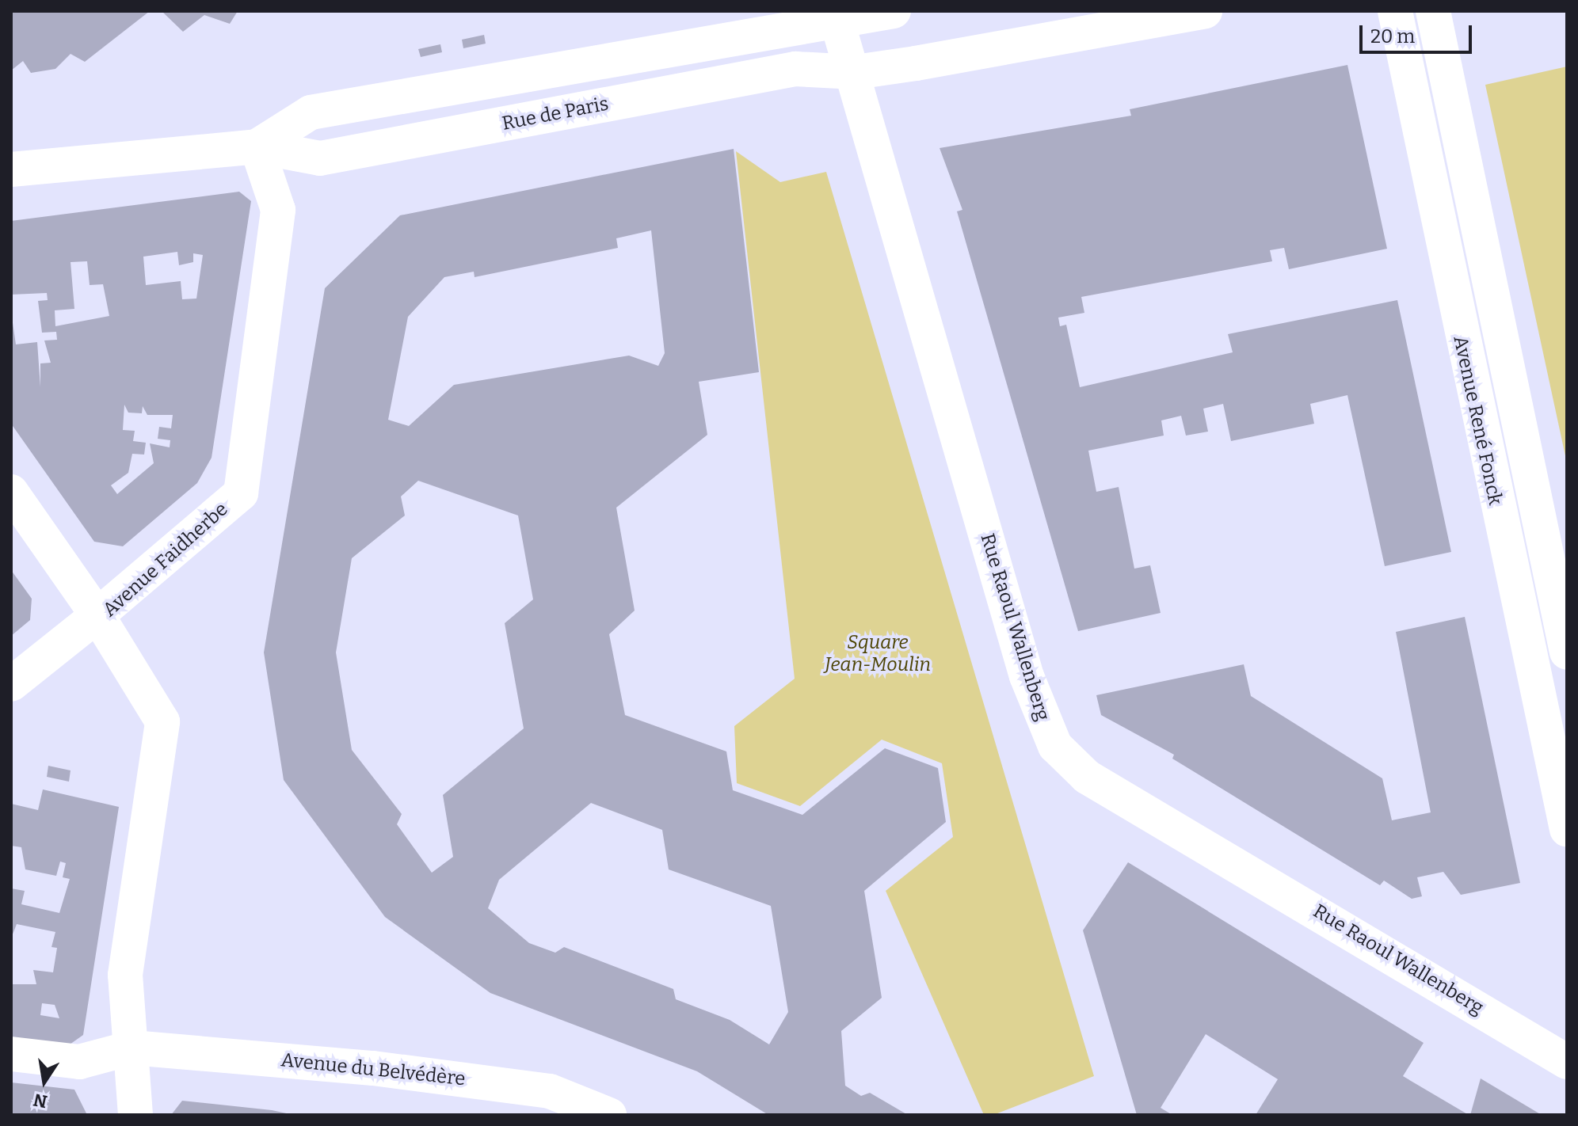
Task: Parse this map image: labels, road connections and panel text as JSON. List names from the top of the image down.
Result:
{
  "streets": {
    "main road": [
      "Rue de Paris",
      "Avenue René Fonck",
      "Avenue Faidherbe",
      "Rue Raoul Wallenberg",
      "Avenue du Belvédère"
    ]
  },
  "crossings": [
    ["Rue de Paris", "Avenue Faidherbe"],
    ["Rue de Paris", "Rue Raoul Wallenberg"],
    ["Avenue Faidherbe", "Avenue du Belvédère"]
  ],
  "parks": ["Square Jean-Moulin"],
  "scale_bar": "20 m",
  "north": "bottom"
}
